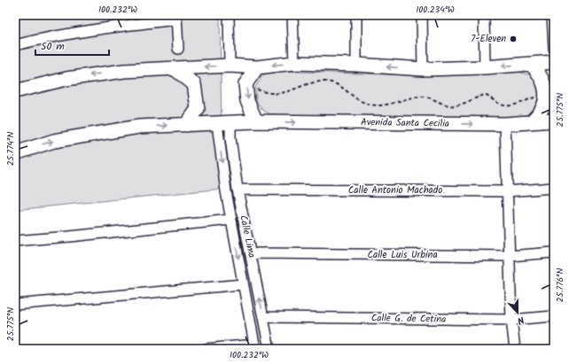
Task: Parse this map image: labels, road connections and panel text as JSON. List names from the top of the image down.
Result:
{
  "streets": {
    "street": [
      "Avenida Santa Cecilia",
      "Calle Antonio Machado",
      "Calle Lima",
      "Calle Luis Urbina",
      "Calle G. de Cetina"
    ]
  },
  "crossings": [
    ["Avenida Santa Cecilia", "Calle Lima"],
    ["Calle Antonio Machado", "Calle Lima"],
    ["Calle Lima", "Calle Luis Urbina"],
    ["Calle Lima", "Calle G. de Cetina"]
  ],
  "places": ["7-Eleven"],
  "scale_bar": "50 m",
  "north": "bottom",
  "coordinates": [
    "100.232°W",
    "100.234°W",
    "25.775°N",
    "25.774°N",
    "25.776°N"
  ]
}
